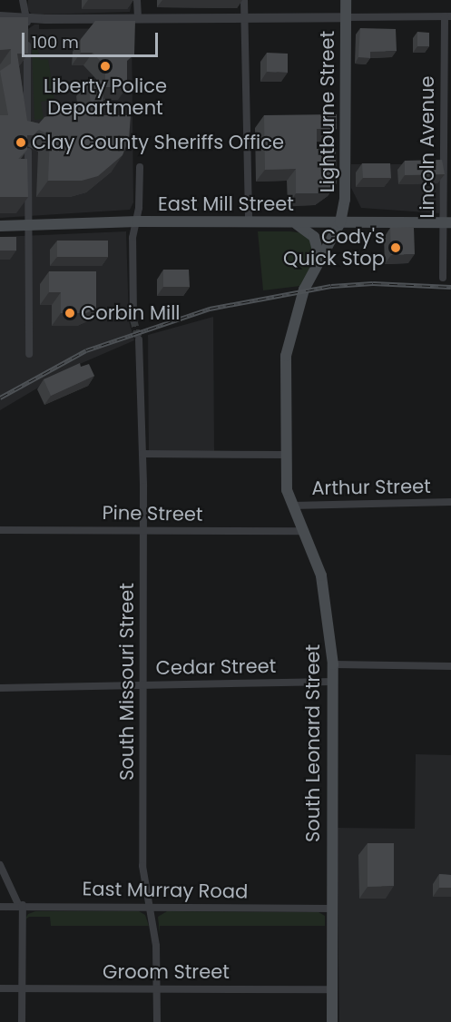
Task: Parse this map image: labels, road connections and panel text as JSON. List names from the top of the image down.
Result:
{
  "streets": {
    "main road": ["Lightburne Street", "East Mill Street", "South Leonard Street"],
    "street": [
      "Lincoln Avenue",
      "Arthur Street",
      "Pine Street",
      "Cedar Street",
      "South Missouri Street",
      "East Murray Road",
      "Groom Street"
    ]
  },
  "crossings": [
    ["Lightburne Street", "East Mill Street"],
    ["Lightburne Street", "South Leonard Street"],
    ["Lincoln Avenue", "East Mill Street"],
    ["East Mill Street", "South Leonard Street"],
    ["Arthur Street", "South Leonard Street"],
    ["Pine Street", "South Missouri Street"],
    ["Pine Street", "South Leonard Street"],
    ["Cedar Street", "South Missouri Street"],
    ["Cedar Street", "South Leonard Street"],
    ["South Missouri Street", "East Murray Road"],
    ["South Missouri Street", "Groom Street"],
    ["South Leonard Street", "East Murray Road"],
    ["South Leonard Street", "Groom Street"]
  ],
  "places": [
    "Liberty Police Department",
    "Clay County Sheriffs Office",
    "Cody's Quick Stop",
    "Corbin Mill"
  ],
  "scale_bar": "100 m"
}
